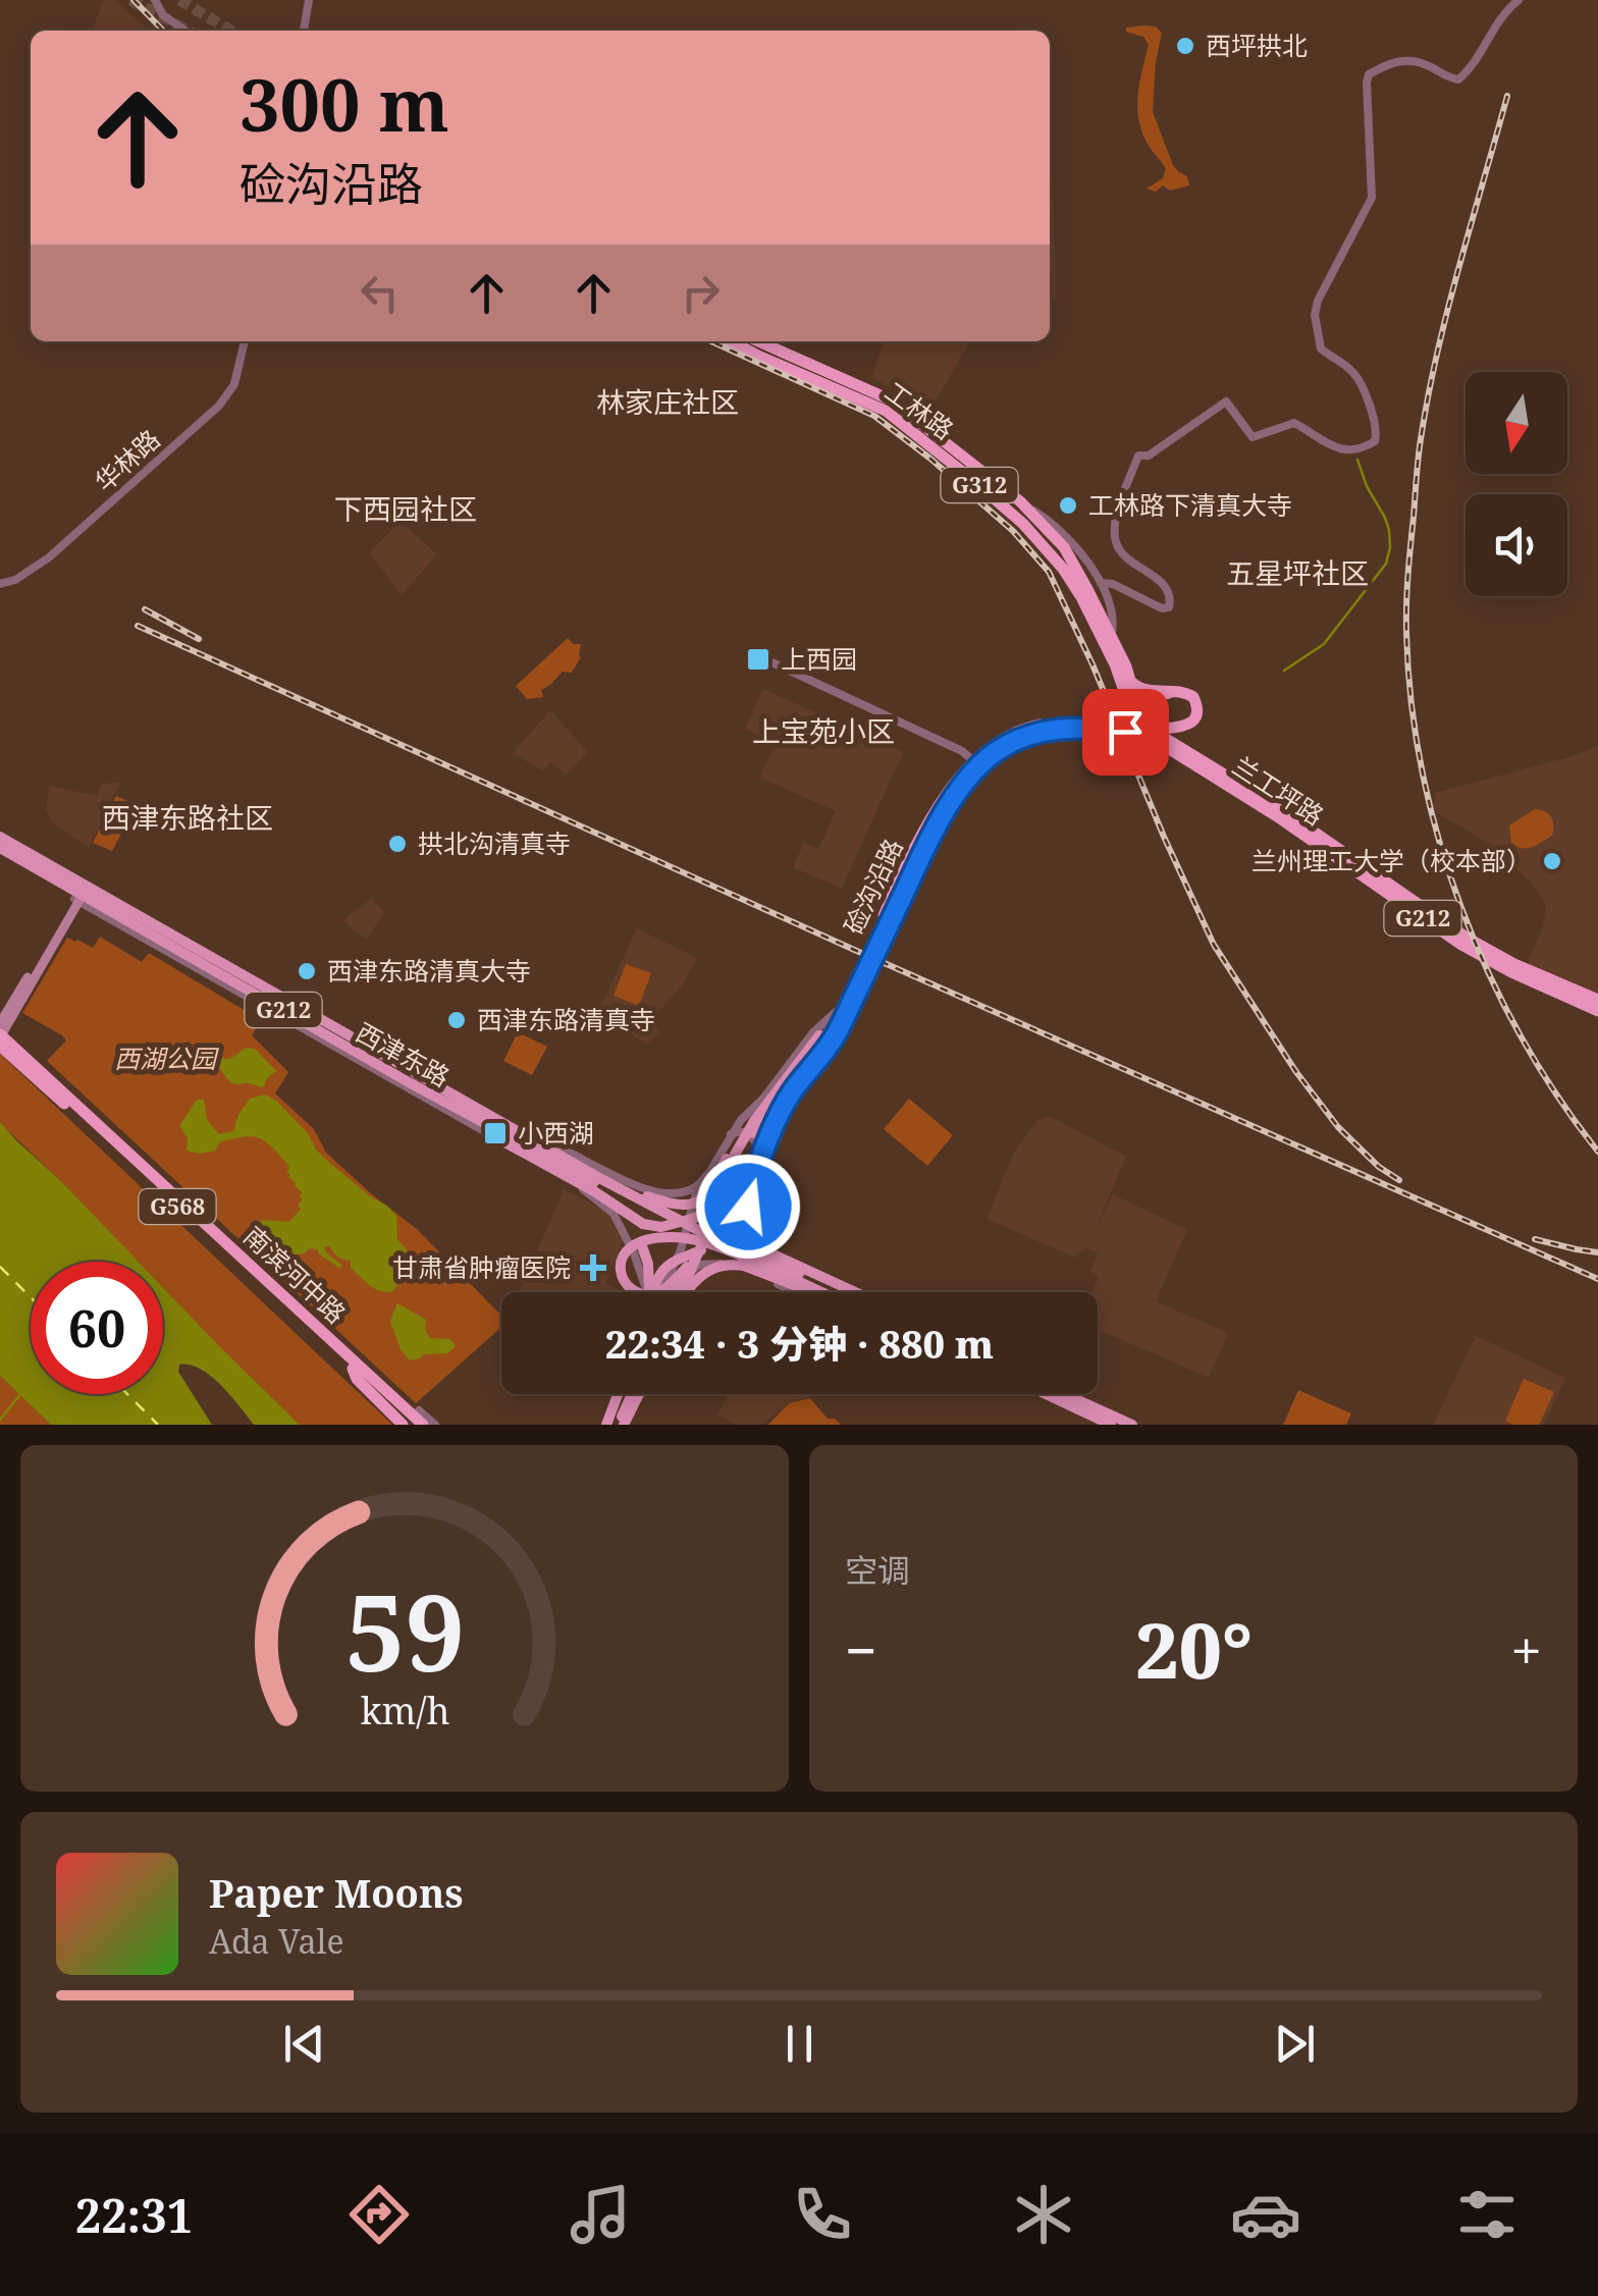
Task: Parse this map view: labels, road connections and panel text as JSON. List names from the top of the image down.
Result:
{
  "streets": {
    "highway": [
      "工林路",
      "G312",
      "兰工坪路",
      "硷沟沿路",
      "G212",
      "G568",
      "南滨河中路"
    ],
    "main road": ["西津东路"],
    "street": ["华林路"]
  },
  "crossings": [
    ["工林路", "兰工坪路"]
  ],
  "districts": [
    "林家庄社区",
    "下西园社区",
    "五星坪社区",
    "上宝苑小区",
    "西津东路社区"
  ],
  "parks": ["西湖公园"],
  "places": {
    "other": [
      "西坪拱北",
      "工林路下清真大寺",
      "拱北沟清真寺",
      "兰州理工大学（校本部）",
      "西津东路清真大寺",
      "西津东路清真寺"
    ],
    "transit": ["上西园", "小西湖"],
    "health": ["甘肃省肿瘤医院"]
  },
  "north": "bottom",
  "page": {
    "turn": ["300 m", "硷沟沿路"],
    "limit": "60",
    "trip": "22:34 · 3 分钟 · 880 m",
    "tile": "空调",
    "heat": ["−", "20°", "+"],
    "song": ["Paper Moons", "Ada Vale"],
    "tabs": "22:31",
    "gauge": ["59", "km/h"]
  }
}
